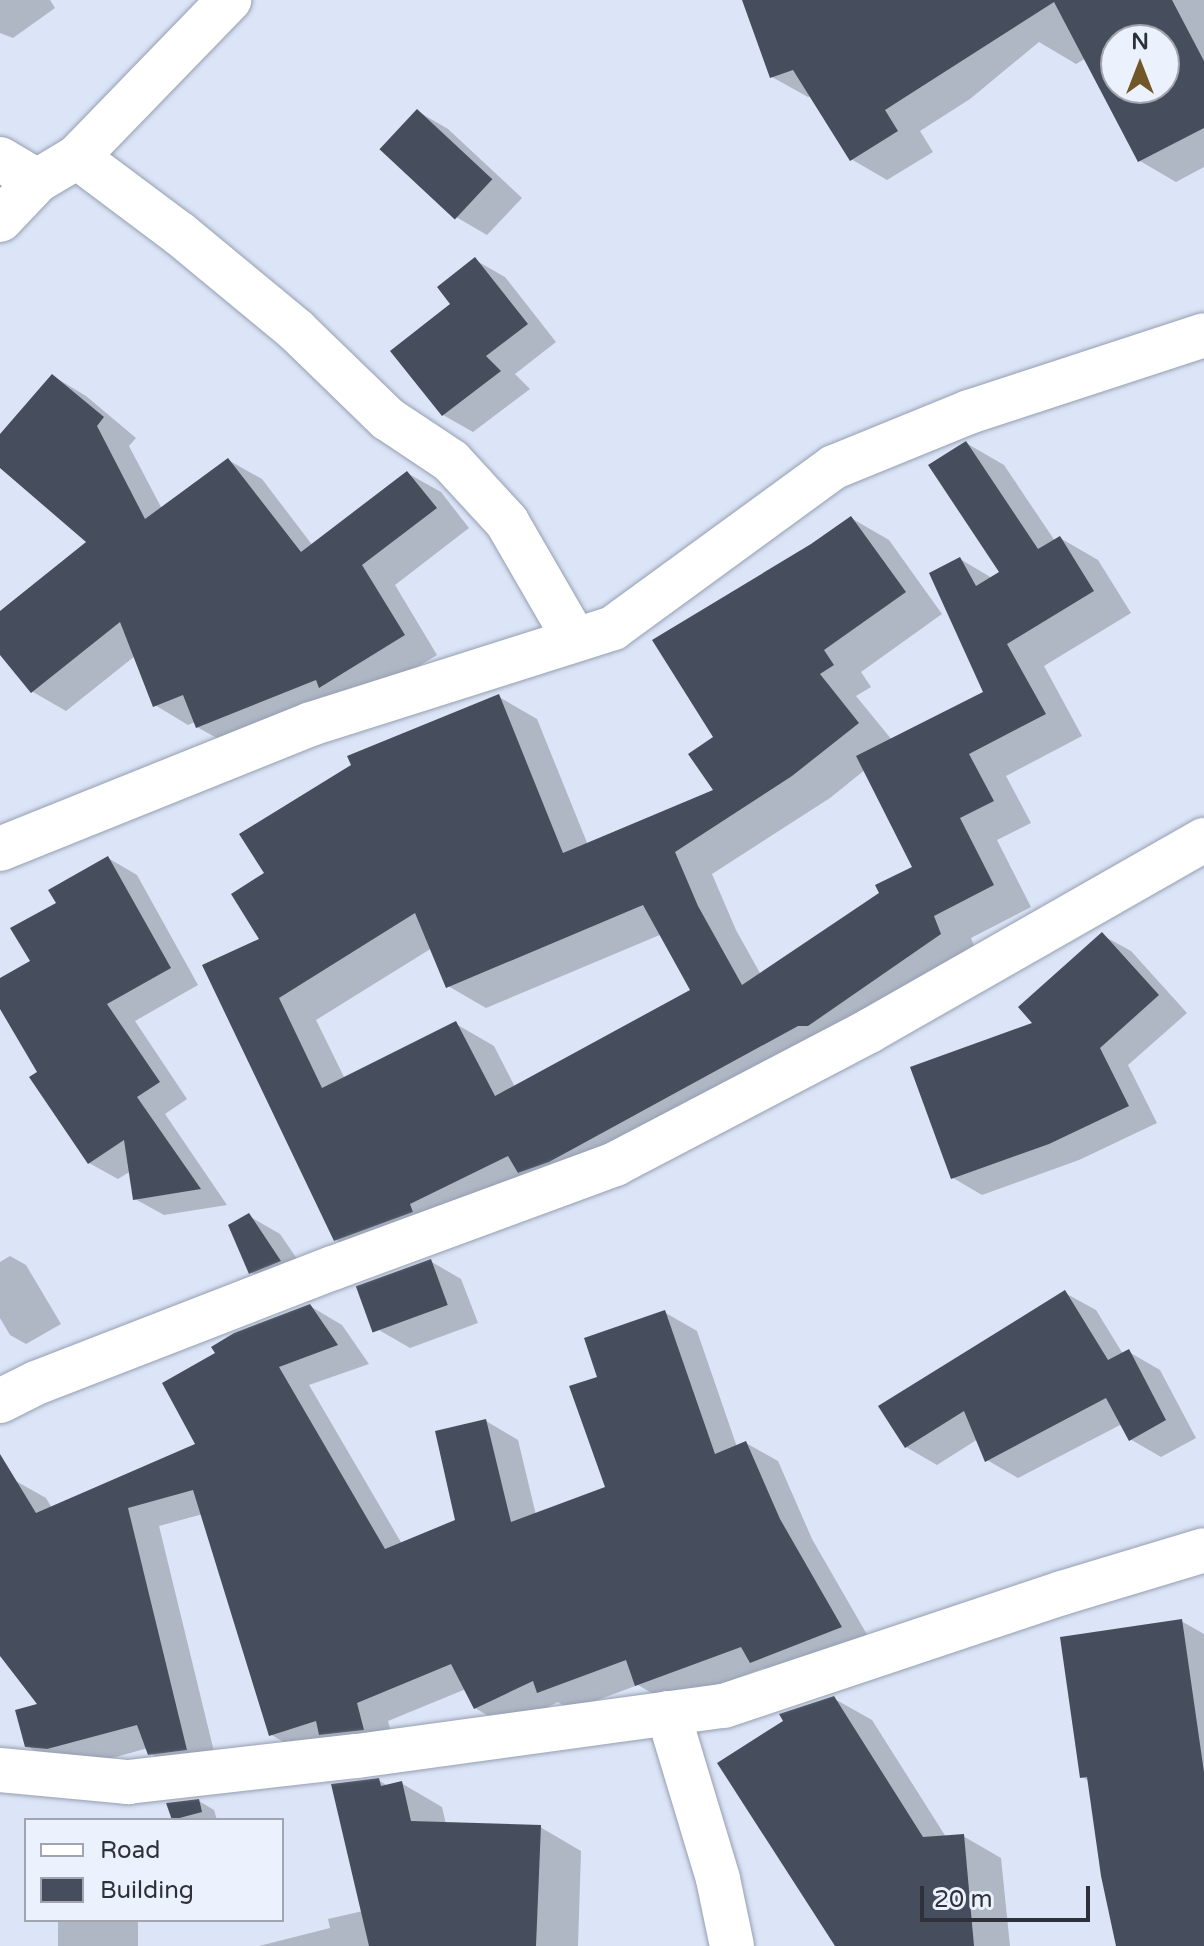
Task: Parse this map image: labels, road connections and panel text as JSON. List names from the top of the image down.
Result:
{
  "legend": ["Road", "Building"],
  "scale_bar": "20 m",
  "north": "top"
}
